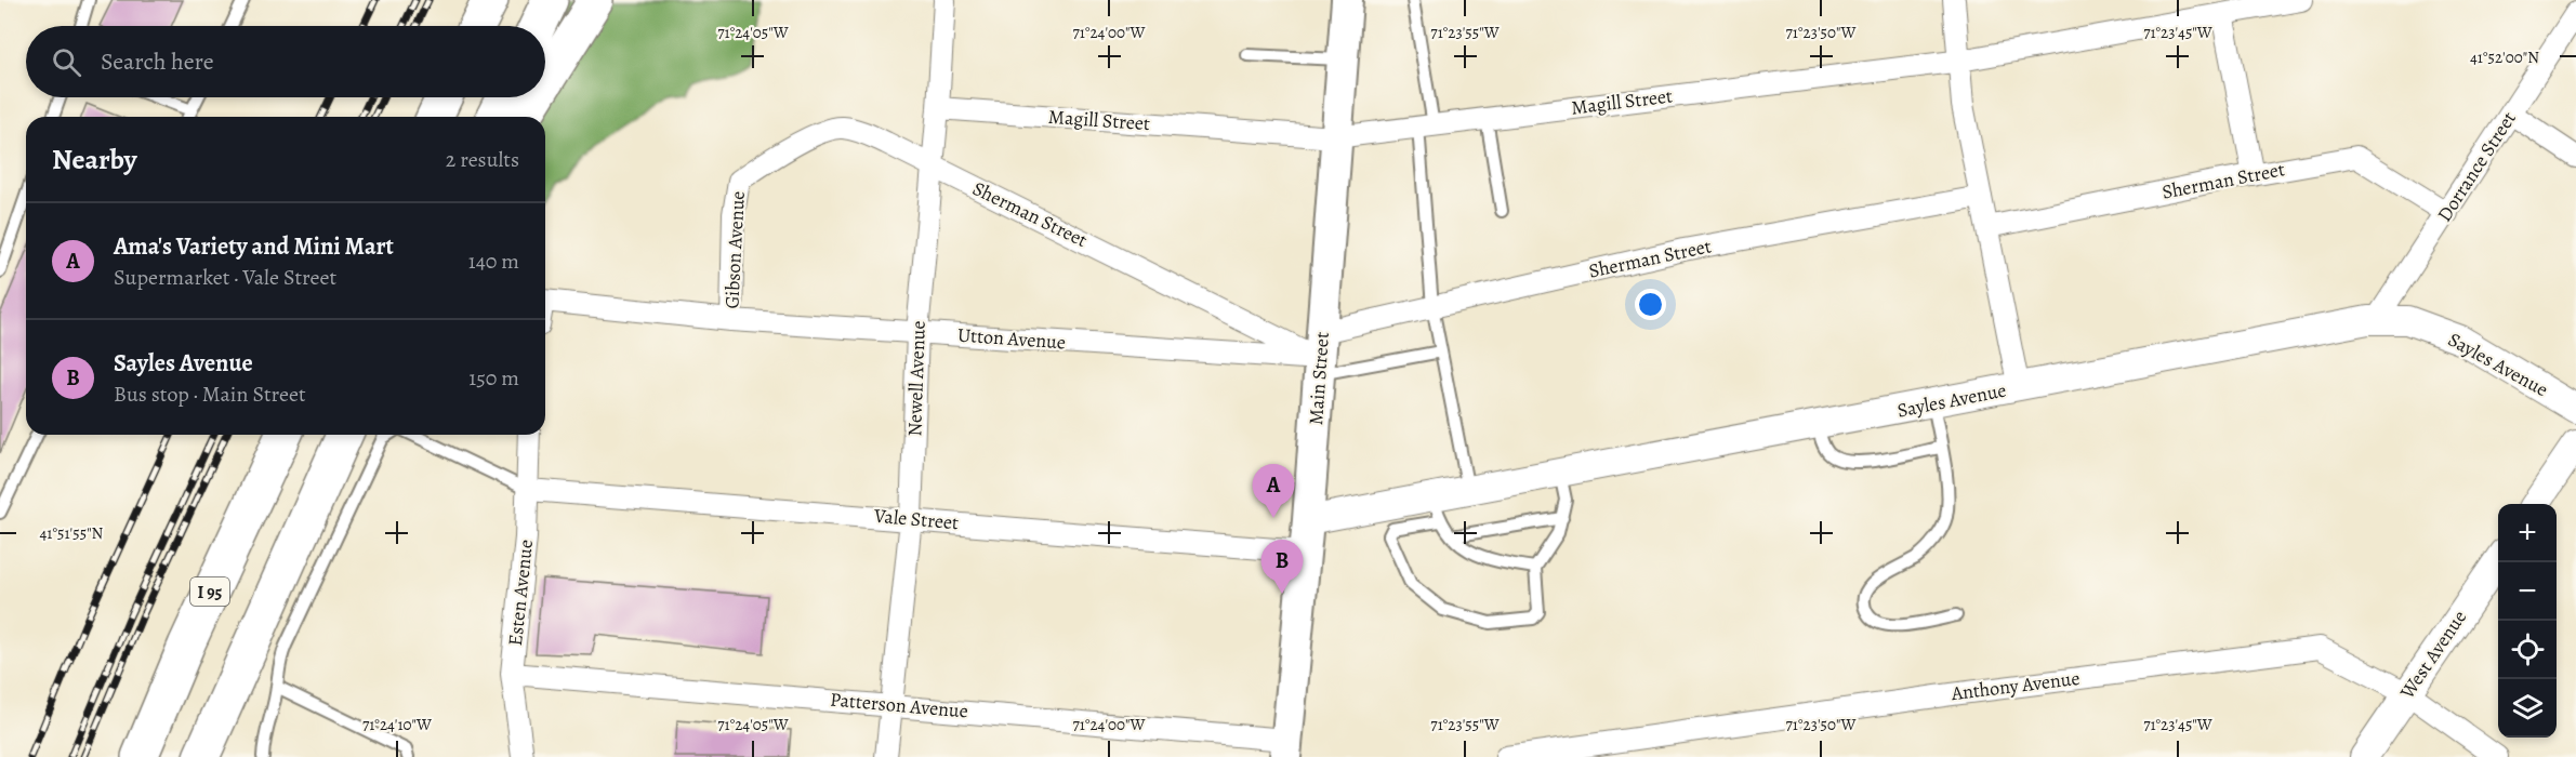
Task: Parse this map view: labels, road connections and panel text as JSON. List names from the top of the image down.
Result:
{
  "streets": {
    "highway": ["I 95"],
    "main road": ["Main Street"],
    "street": [
      "Magill Street",
      "Dorrance Street",
      "Sherman Street",
      "Gibson Avenue",
      "Utton Avenue",
      "Sayles Avenue",
      "Newell Avenue",
      "Vale Street",
      "Esten Avenue",
      "West Avenue",
      "Anthony Avenue",
      "Patterson Avenue"
    ]
  },
  "crossings": [
    ["Magill Street", "Newell Avenue"],
    ["Magill Street", "Main Street"],
    ["Dorrance Street", "Sherman Street"],
    ["Dorrance Street", "Sayles Avenue"],
    ["Sherman Street", "Gibson Avenue"],
    ["Sherman Street", "Utton Avenue"],
    ["Sherman Street", "Newell Avenue"],
    ["Sherman Street", "Main Street"],
    ["Gibson Avenue", "Utton Avenue"],
    ["Utton Avenue", "Newell Avenue"],
    ["Utton Avenue", "Main Street"],
    ["Sayles Avenue", "Main Street"],
    ["Newell Avenue", "Vale Street"],
    ["Newell Avenue", "Patterson Avenue"],
    ["Main Street", "Vale Street"],
    ["Main Street", "Patterson Avenue"],
    ["Vale Street", "Esten Avenue"],
    ["Esten Avenue", "Patterson Avenue"],
    ["West Avenue", "Anthony Avenue"]
  ],
  "page": {
    "search": "Search here",
    "heading": ["Nearby", "2 results"],
    "list": [
      {
        "mark": "A",
        "name": "Ama's Variety and Mini Mart",
        "note": "Supermarket · Vale Street",
        "value": "140 m"
      },
      {
        "mark": "B",
        "name": "Sayles Avenue",
        "note": "Bus stop · Main Street",
        "value": "150 m"
      }
    ],
    "pins": ["A", "B"],
    "map_buttons": ["+", "−"]
  },
  "coordinates": [
    "71°24'05\"W",
    "71°24'00\"W",
    "71°23'55\"W",
    "71°23'50\"W",
    "71°23'45\"W",
    "41°52'00\"N",
    "41°51'55\"N",
    "71°24'10\"W"
  ]
}
